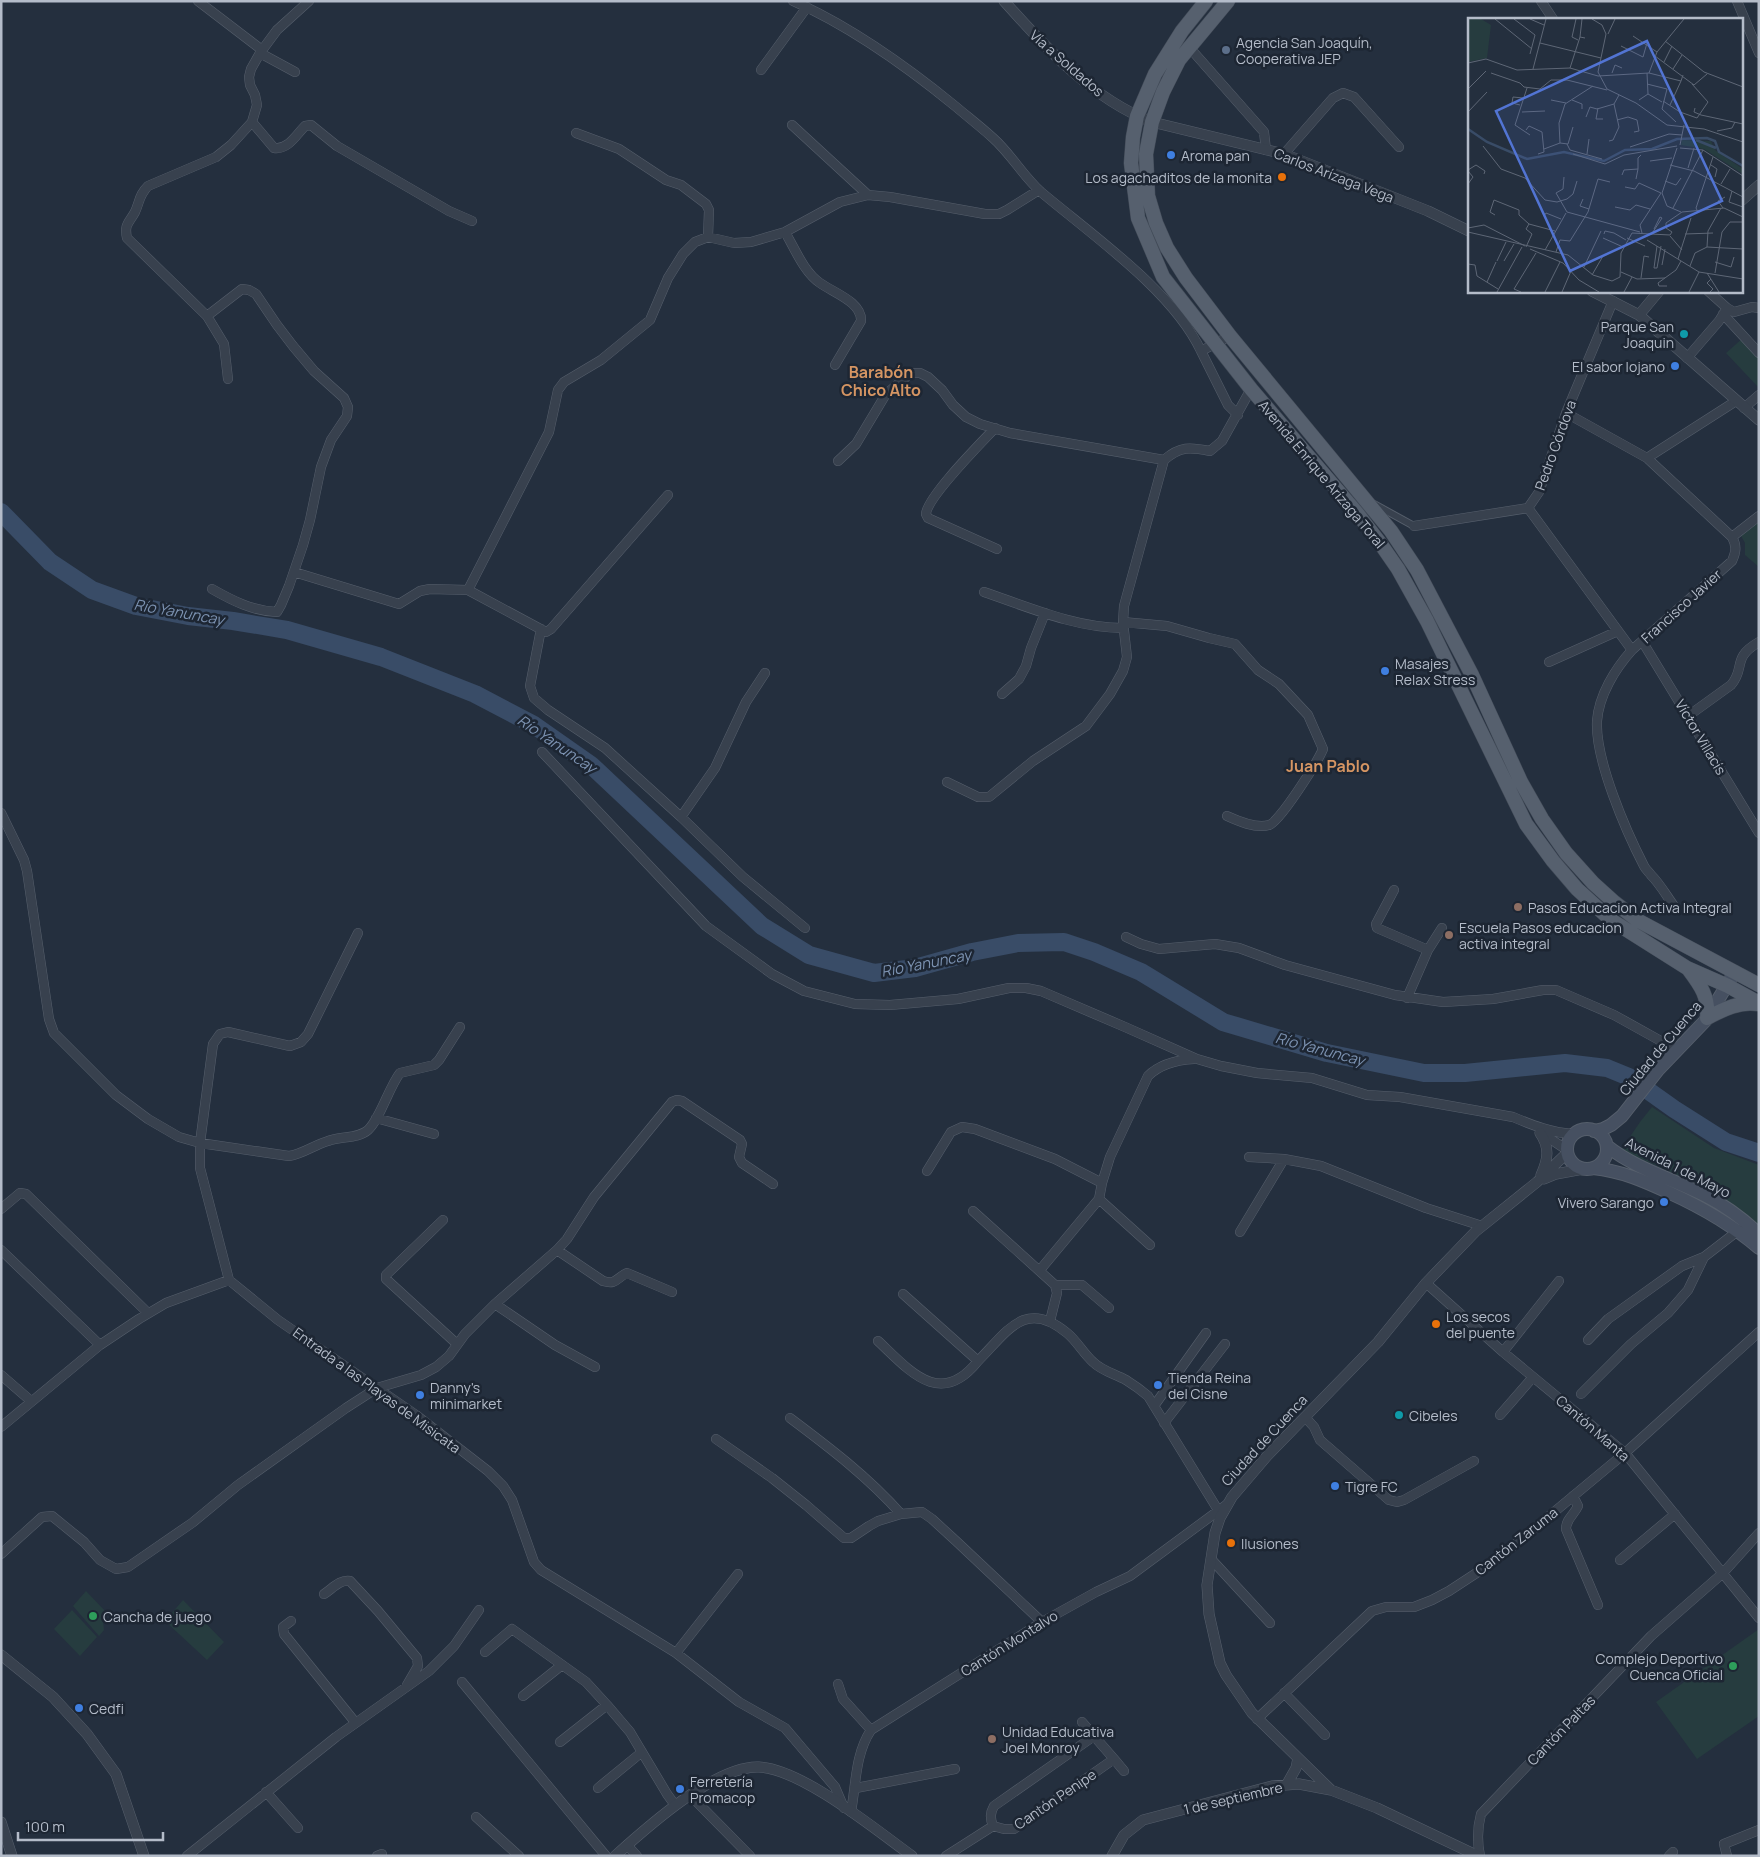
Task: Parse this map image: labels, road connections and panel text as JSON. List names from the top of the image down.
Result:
{
  "streets": {
    "main road": ["Avenida Enrique Arízaga Toral", "Ciudad de Cuenca", "Avenida 1 de Mayo"],
    "street": [
      "Vía a Soldados",
      "Carlos Arízaga Vega",
      "Pedro Córdova",
      "Francisco Javier",
      "Víctor Villacís",
      "Entrada a las Playas de Misicata",
      "Cantón Manta",
      "Cantón Zaruma",
      "Cantón Montalvo",
      "Cantón Paltas",
      "1 de septiembre",
      "Cantón Penipe"
    ]
  },
  "crossings": [
    ["Vía a Soldados", "Carlos Arízaga Vega"],
    ["Vía a Soldados", "Avenida Enrique Arízaga Toral"],
    ["Carlos Arízaga Vega", "Avenida Enrique Arízaga Toral"],
    ["Avenida Enrique Arízaga Toral", "Ciudad de Cuenca"],
    ["Francisco Javier", "Víctor Villacís"],
    ["Ciudad de Cuenca", "Avenida 1 de Mayo"],
    ["Ciudad de Cuenca", "Cantón Manta"],
    ["Ciudad de Cuenca", "Cantón Zaruma"],
    ["Ciudad de Cuenca", "Cantón Montalvo"],
    ["Ciudad de Cuenca", "1 de septiembre"],
    ["Cantón Manta", "Cantón Zaruma"],
    ["Cantón Manta", "Cantón Paltas"],
    ["Cantón Paltas", "1 de septiembre"]
  ],
  "districts": ["Barabón Chico Alto", "Juan Pablo"],
  "water": ["Río Yanuncay"],
  "places": [
    "Agencia San Joaquín, Cooperativa JEP",
    "Aroma pan",
    "Los agachaditos de la monita",
    "Parque San Joaquin",
    "El sabor lojano",
    "Masajes Relax Stress",
    "Pasos Educacion Activa Integral",
    "Escuela Pasos educacion activa integral",
    "Vivero Sarango",
    "Los secos del puente",
    "Tienda Reina del Cisne",
    "Danny's minimarket",
    "Cibeles",
    "Tigre FC",
    "Ilusiones",
    "Cancha de juego",
    "Complejo Deportivo Cuenca Oficial",
    "Cedfi",
    "Unidad Educativa Joel Monroy",
    "Ferretería Promacop"
  ],
  "scale_bar": "100 m"
}
